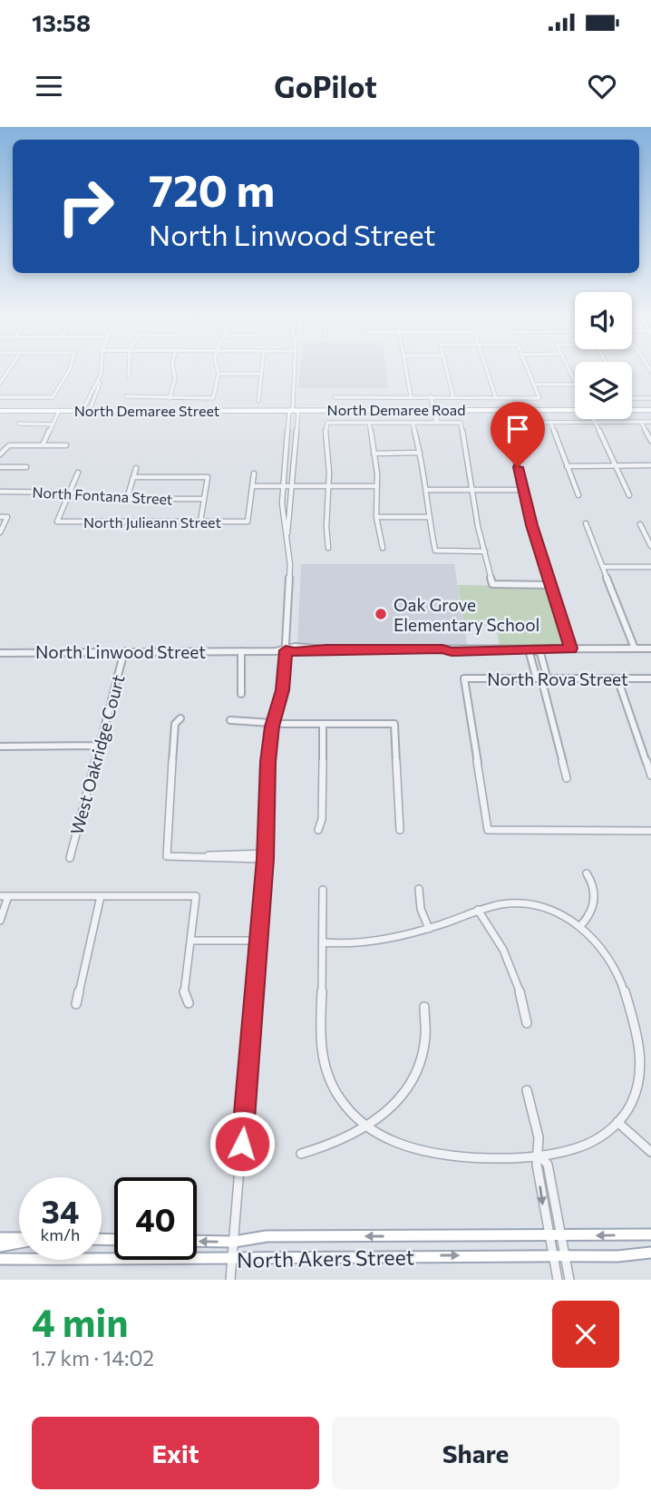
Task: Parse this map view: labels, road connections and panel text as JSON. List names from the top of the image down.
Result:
{
  "streets": {
    "main road": ["North Demaree Road", "North Demaree Street", "North Akers Street"],
    "street": [
      "North Fontana Street",
      "North Julieann Street",
      "North Linwood Street",
      "North Rova Street",
      "West Oakridge Court"
    ]
  },
  "crossings": [
    ["North Demaree Road", "North Demaree Street"],
    ["North Fontana Street", "North Julieann Street"],
    ["North Linwood Street", "West Oakridge Court"]
  ],
  "places": ["Oak Grove Elementary School"],
  "page": {
    "status": "13:58",
    "header": "GoPilot",
    "turn": ["720 m", "North Linwood Street"],
    "speed": "34 km/h",
    "limit": "40",
    "heading": ["4 min", "1.7 km · 14:02"],
    "buttons": ["Exit", "Share"]
  }
}
